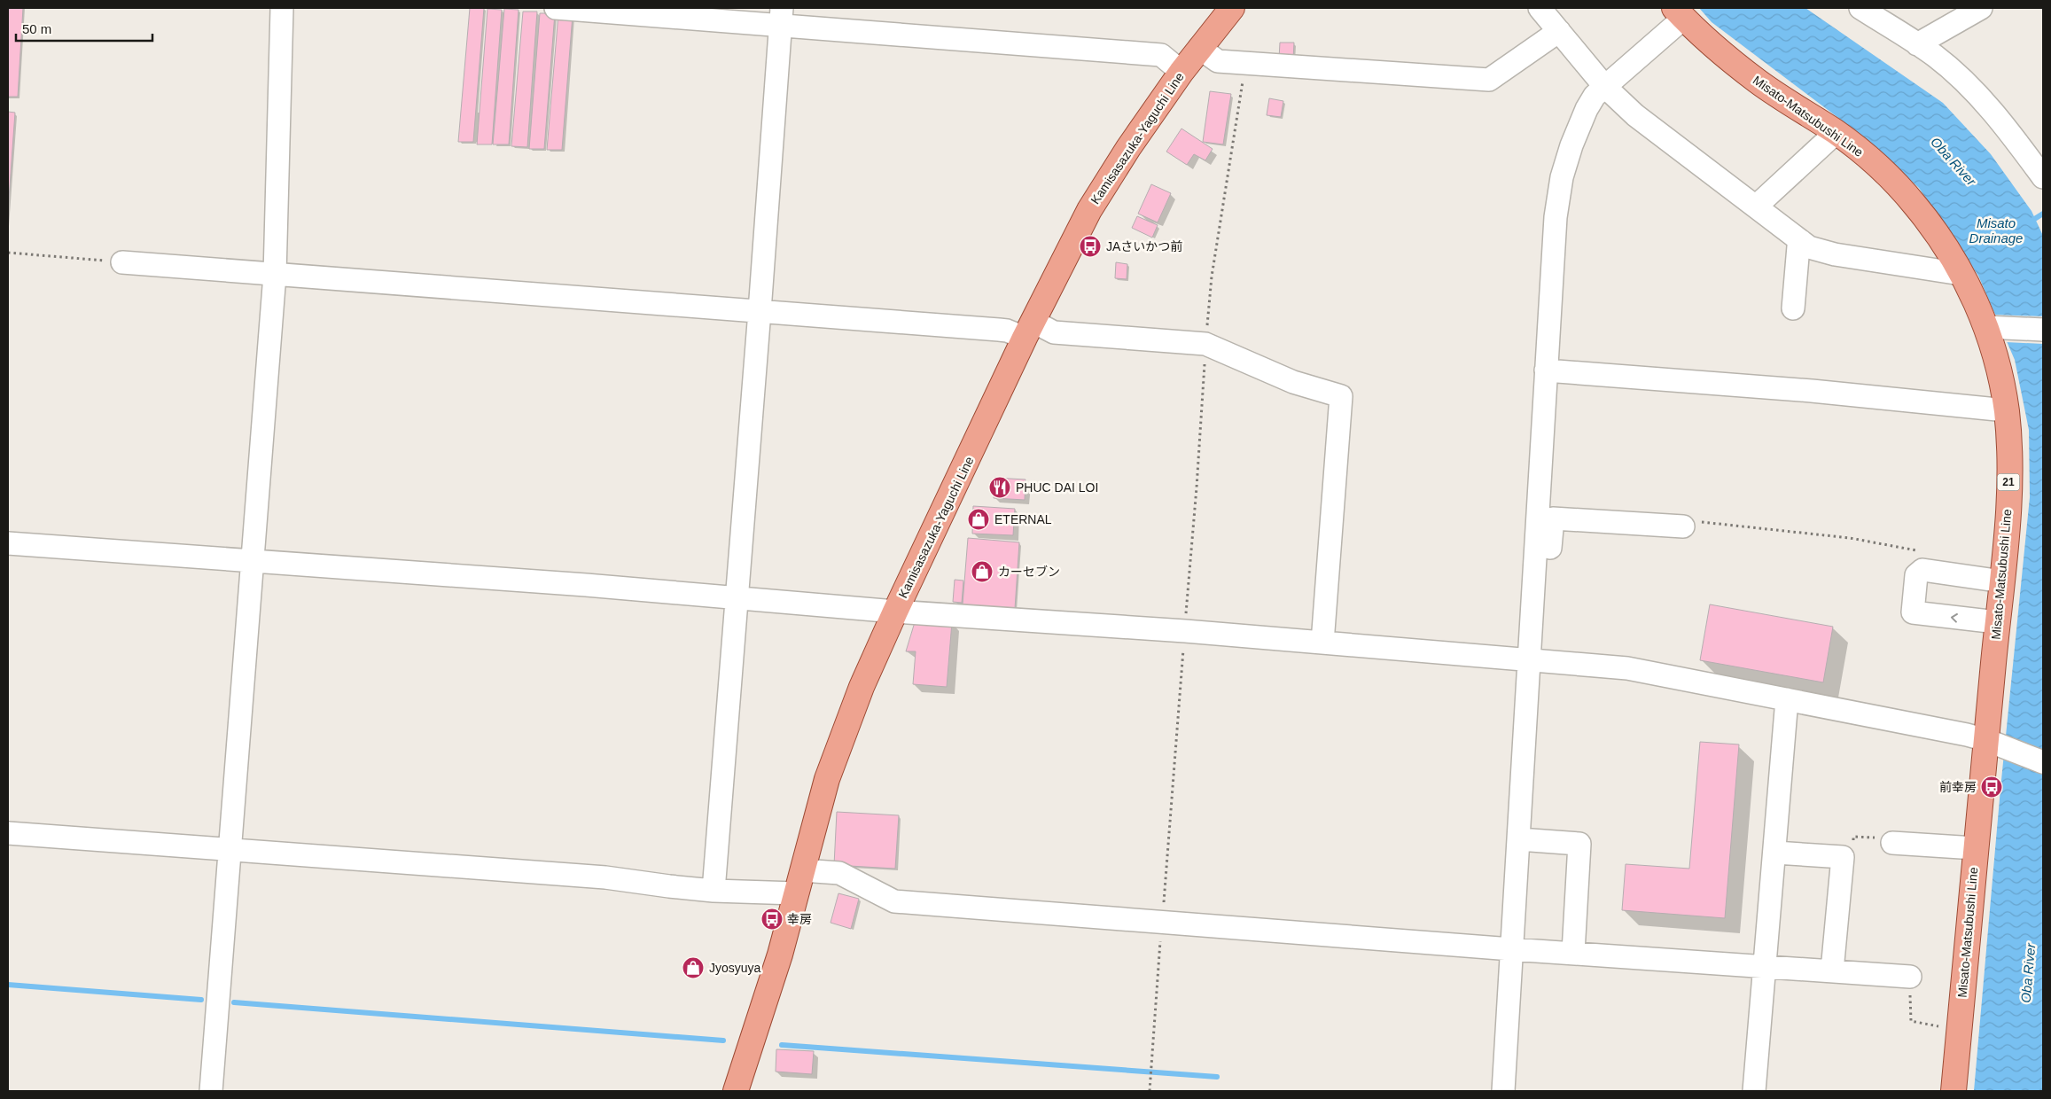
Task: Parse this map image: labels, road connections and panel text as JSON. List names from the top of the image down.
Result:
{
  "streets": {
    "main road": ["Misato-Matsubushi Line", "Kamisasazuka-Yaguchi Line", "21"]
  },
  "water": ["Oba River", "Misato Drainage"],
  "places": {
    "bus stop": ["JAさいかつ前", "前幸房", "幸房"],
    "restaurant": ["PHUC DAI LOI"],
    "shop": ["ETERNAL", "カーセブン", "Jyosyuya"]
  },
  "scale_bar": "50 m"
}
